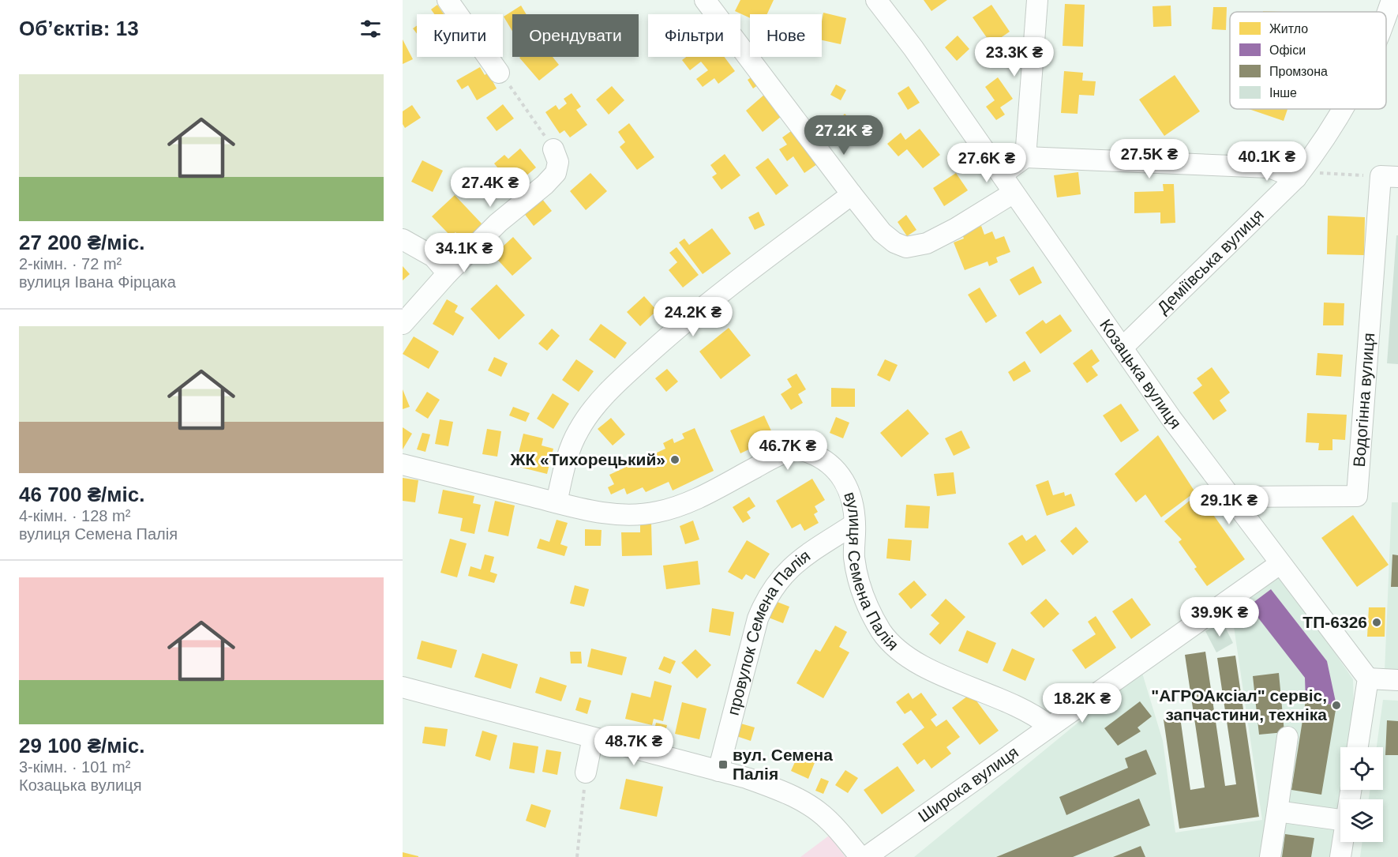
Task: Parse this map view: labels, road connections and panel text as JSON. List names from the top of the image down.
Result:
{
  "streets": {
    "street": [
      "Деміївська вулиця",
      "Козацька вулиця",
      "Водогінна вулиця",
      "вулиця Семена Палія",
      "провулок Семена Палія",
      "Широка вулиця"
    ]
  },
  "crossings": [
    ["Деміївська вулиця", "Козацька вулиця"],
    ["Козацька вулиця", "Водогінна вулиця"],
    ["Козацька вулиця", "Широка вулиця"],
    ["вулиця Семена Палія", "провулок Семена Палія"],
    ["вулиця Семена Палія", "Широка вулиця"]
  ],
  "places": {
    "other": ["ЖК «Тихорецький»", "ТП-6326", "\"АГРОАксіал\" сервіс, запчастини, техніка"],
    "transit": ["вул. Семена Палія"]
  },
  "legend": [
    "Житло",
    "Офіси",
    "Промзона",
    "Інше"
  ],
  "page": {
    "heading": "Об’єктів: 13",
    "chip": [
      "Купити",
      "Орендувати",
      "Фільтри",
      "Нове"
    ],
    "price": [
      "23.3K ₴",
      "27.2K ₴",
      "27.5K ₴",
      "40.1K ₴",
      "27.6K ₴",
      "27.4K ₴",
      "34.1K ₴",
      "24.2K ₴",
      "46.7K ₴",
      "29.1K ₴",
      "39.9K ₴",
      "18.2K ₴",
      "48.7K ₴"
    ],
    "list": [
      {
        "name": "27 200 ₴/міс.",
        "note": "2-кімн. · 72 m² · вулиця Івана Фірцака"
      },
      {
        "name": "46 700 ₴/міс.",
        "note": "4-кімн. · 128 m² · вулиця Семена Палія"
      },
      {
        "name": "29 100 ₴/міс.",
        "note": "3-кімн. · 101 m² · Козацька вулиця"
      }
    ]
  }
}
